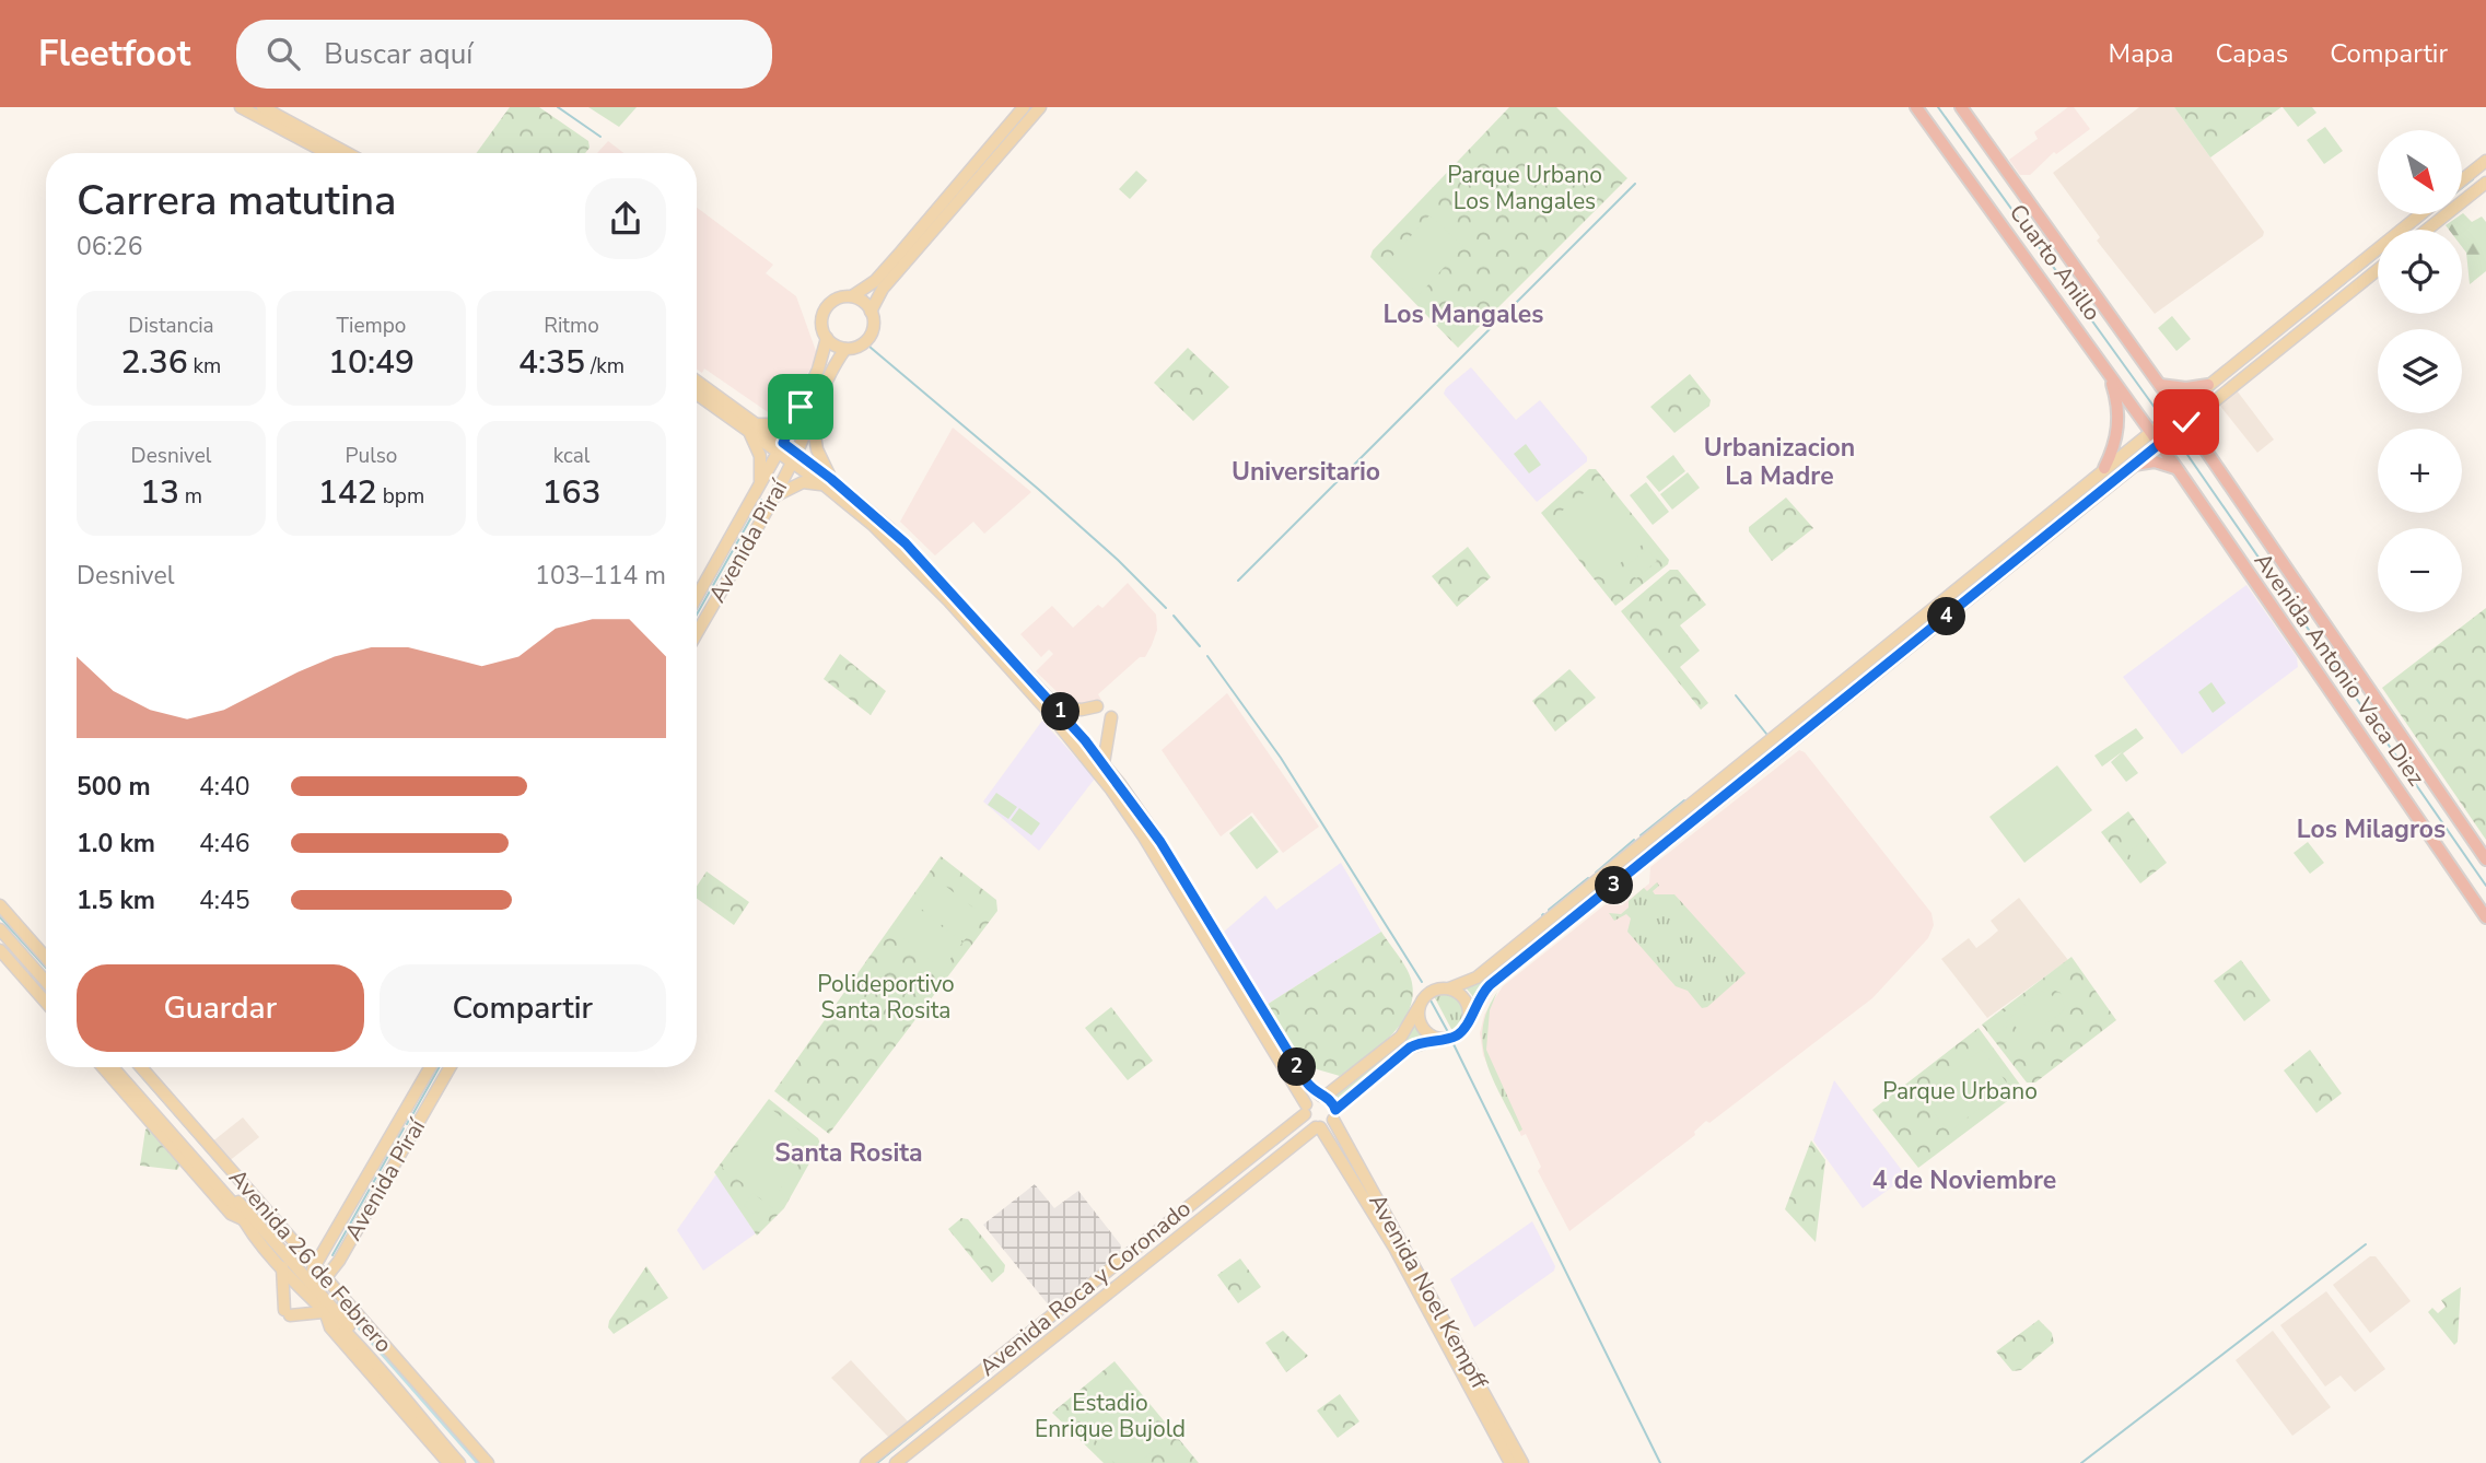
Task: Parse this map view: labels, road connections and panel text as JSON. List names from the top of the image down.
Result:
{
  "streets": {
    "highway": ["Cuarto Anillo", "Avenida Antonio Vaca Diez"],
    "main road": [
      "Avenida Piraí",
      "Avenida 26 de Febrero",
      "Avenida Roca y Coronado",
      "Avenida Noel Kempff"
    ]
  },
  "crossings": [
    ["Cuarto Anillo", "Avenida Antonio Vaca Diez"],
    ["Avenida Piraí", "Avenida 26 de Febrero"],
    ["Avenida Roca y Coronado", "Avenida Noel Kempff"]
  ],
  "districts": [
    "Los Mangales",
    "Urbanizacion La Madre",
    "Universitario",
    "Los Milagros",
    "Santa Rosita",
    "4 de Noviembre"
  ],
  "parks": [
    "Parque Urbano Los Mangales",
    "Polideportivo Santa Rosita",
    "Parque Urbano",
    "Estadio Enrique Bujold"
  ],
  "north": "bottom right",
  "page": {
    "header": "Fleetfoot",
    "search": "Buscar aquí",
    "nav": ["Mapa", "Capas", "Compartir"],
    "map_buttons": ["+", "−"],
    "heading": ["Carrera matutina", "06:26"],
    "stats": [
      ["Distancia", "2.36 km"],
      ["Tiempo", "10:49"],
      ["Ritmo", "4:35 /km"],
      ["Desnivel", "13 m"],
      ["Pulso", "142 bpm"],
      ["kcal", "163"]
    ],
    "chart": ["Desnivel", "103–114 m"],
    "pins": [
      "4",
      "1",
      "3",
      "2"
    ],
    "list": [
      {
        "name": "500 m",
        "note": "4:40"
      },
      {
        "name": "1.0 km",
        "note": "4:46"
      },
      {
        "name": "1.5 km",
        "note": "4:45"
      }
    ],
    "buttons": ["Guardar", "Compartir"]
  }
}
